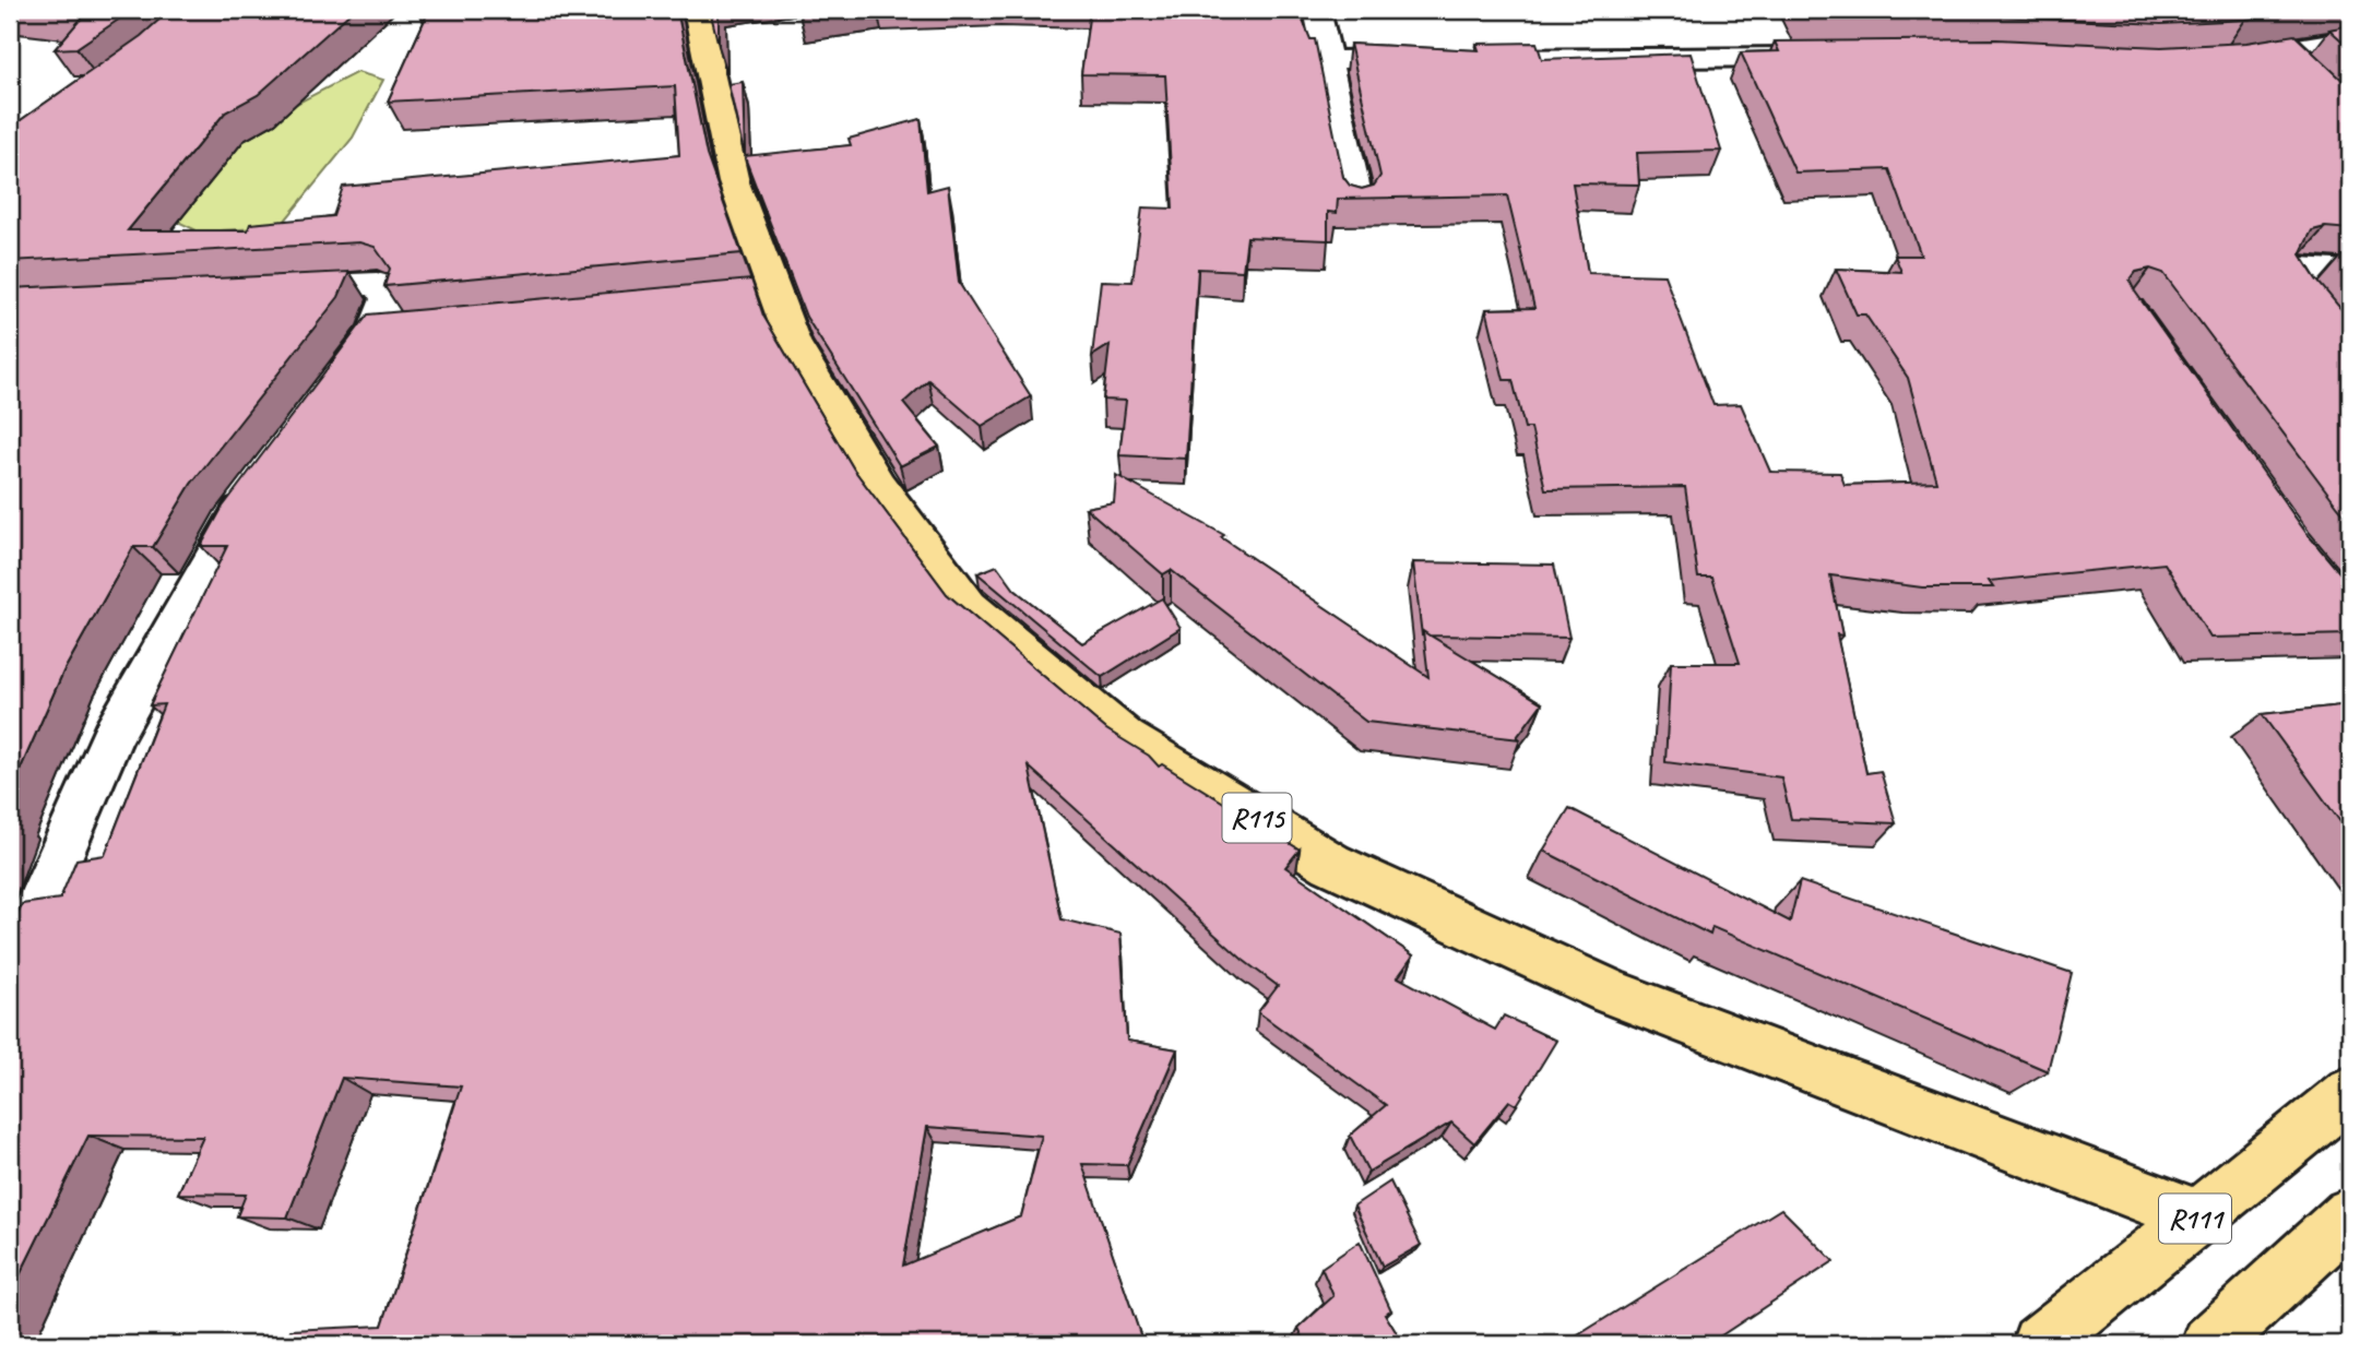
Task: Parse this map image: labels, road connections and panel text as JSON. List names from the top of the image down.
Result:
{
  "streets": {
    "main road": ["R115", "R111"]
  },
  "crossings": [
    ["R115", "R111"]
  ]
}
